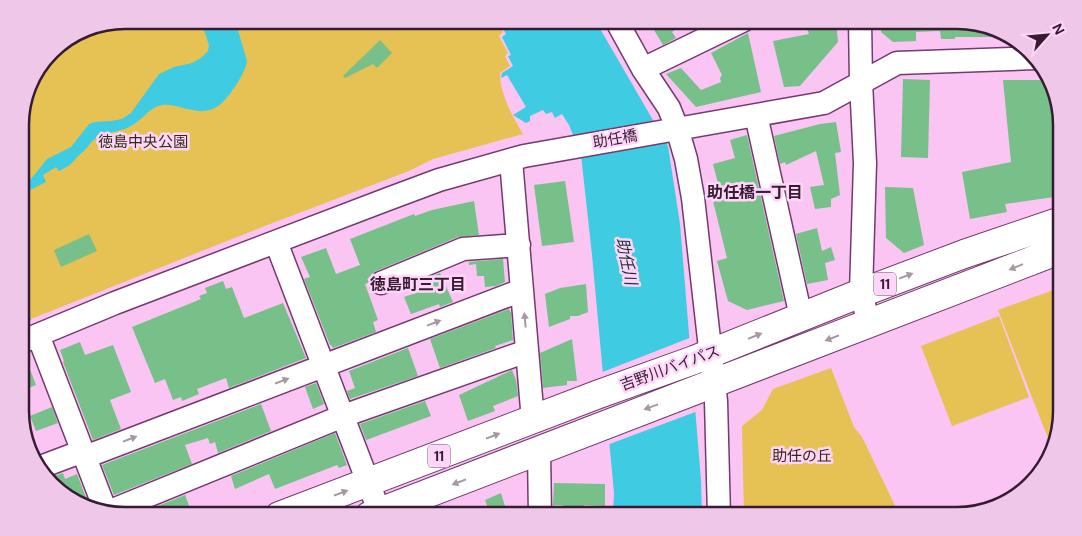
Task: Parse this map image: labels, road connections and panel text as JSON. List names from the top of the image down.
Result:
{
  "streets": {
    "highway": ["11", "吉野川バイパス"],
    "street": ["助任橋"]
  },
  "districts": ["助任橋一丁目", "徳島町三丁目"],
  "water": ["助任川"],
  "parks": ["徳島中央公園", "助任の丘"],
  "north": "top right"
}
